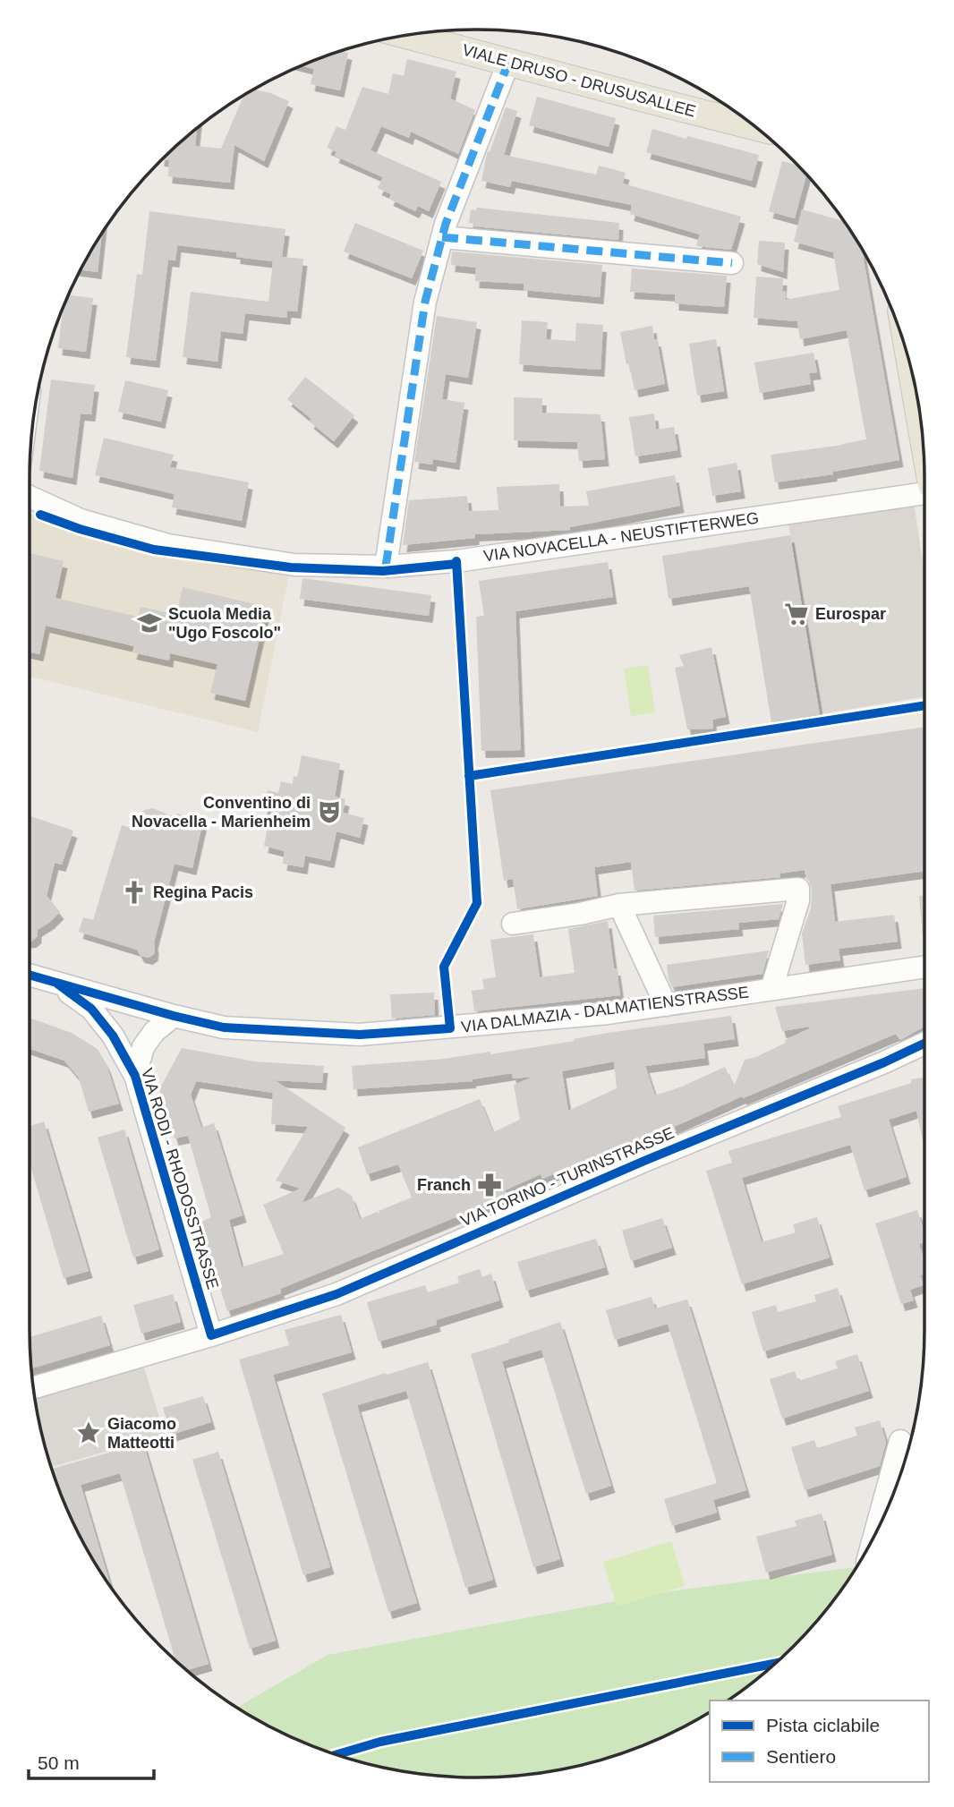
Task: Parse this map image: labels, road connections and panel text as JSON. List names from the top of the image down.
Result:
{
  "streets": {
    "main road": ["VIALE DRUSO - DRUSUSALLEE"],
    "street": [
      "VIA NOVACELLA - NEUSTIFTERWEG",
      "VIA DALMAZIA - DALMATIENSTRASSE",
      "VIA TORINO - TURINSTRASSE",
      "VIA RODI - RHODOSSTRASSE"
    ]
  },
  "crossings": [
    ["VIA DALMAZIA - DALMATIENSTRASSE", "VIA RODI - RHODOSSTRASSE"],
    ["VIA TORINO - TURINSTRASSE", "VIA RODI - RHODOSSTRASSE"]
  ],
  "places": {
    "supermarket": ["Eurospar"],
    "school or university": ["Scuola Media \"Ugo Foscolo\""],
    "theatre": ["Conventino di Novacella - Marienheim"],
    "church": ["Regina Pacis"],
    "pharmacy": ["Franch"],
    "place": ["Giacomo Matteotti"]
  },
  "legend": ["Pista ciclabile", "Sentiero"],
  "scale_bar": "50 m"
}
